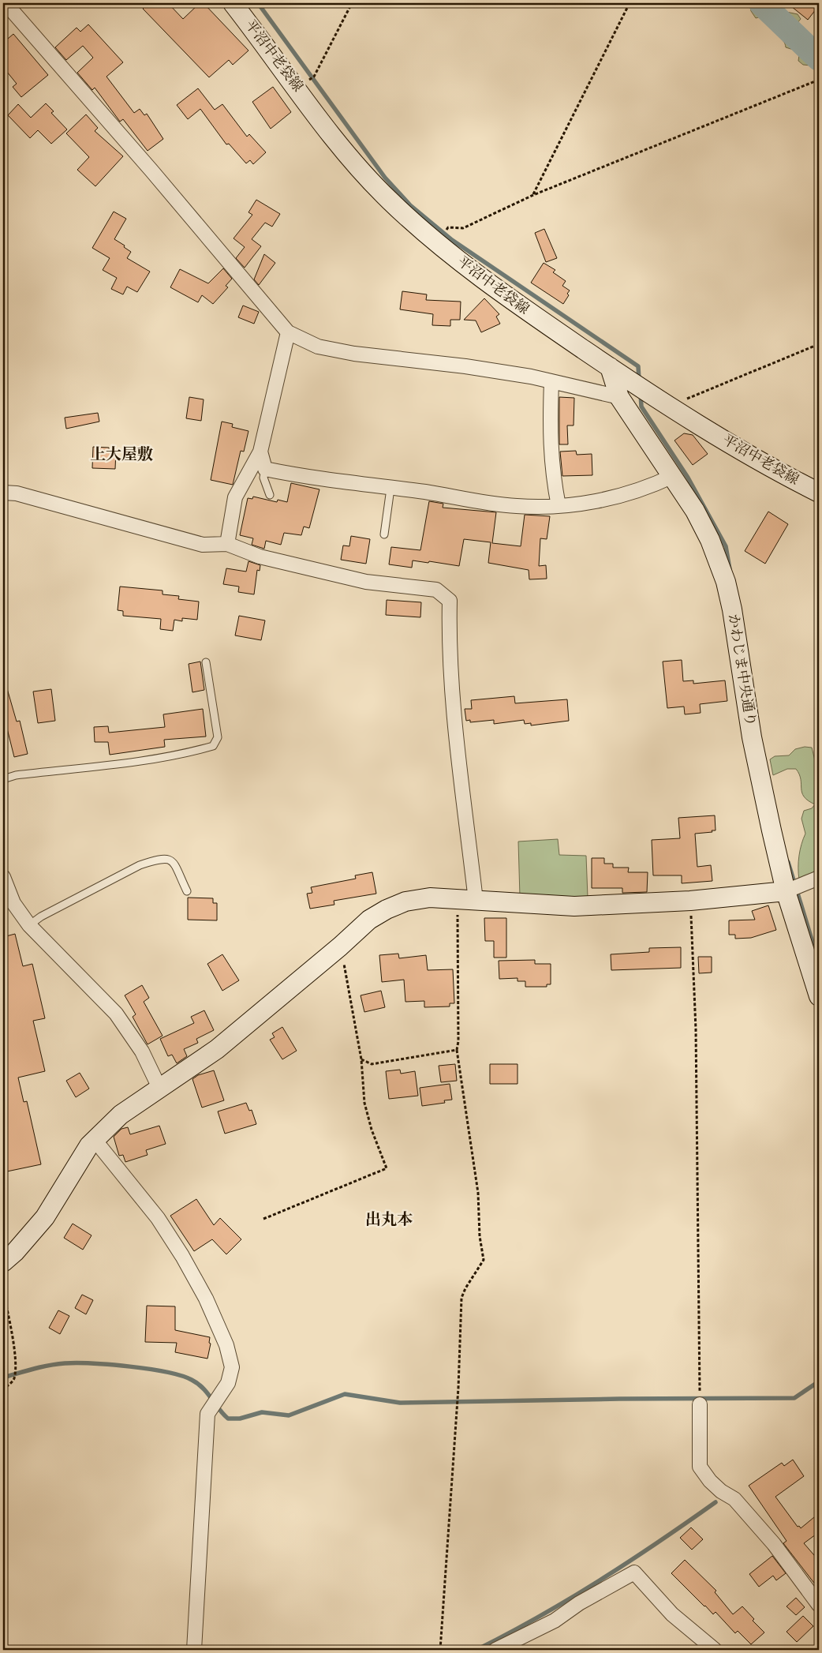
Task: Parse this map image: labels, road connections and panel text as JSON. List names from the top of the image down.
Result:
{
  "streets": {
    "street": ["平沼中老袋線", "かわじま中央通り"]
  },
  "crossings": [
    ["平沼中老袋線", "かわじま中央通り"]
  ],
  "districts": ["上大屋敷", "出丸本"]
}
